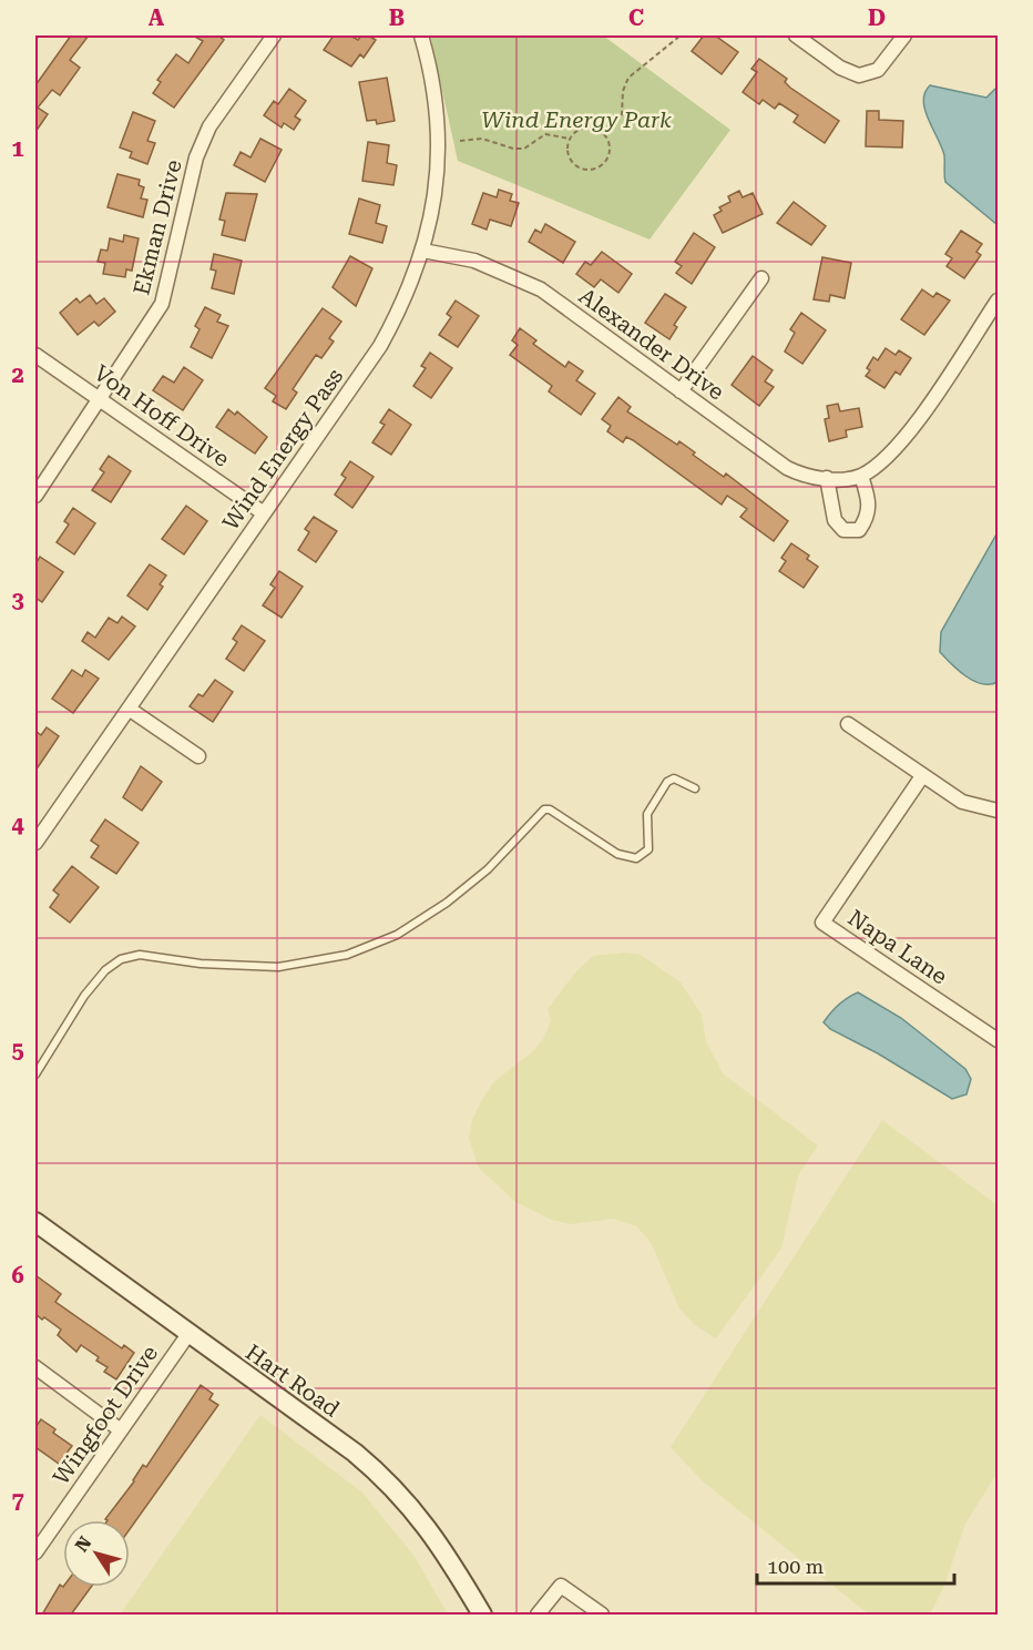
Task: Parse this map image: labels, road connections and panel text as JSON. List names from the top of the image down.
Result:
{
  "streets": {
    "street": [
      "Ekman Drive",
      "Alexander Drive",
      "Von Hoff Drive",
      "Wind Energy Pass",
      "Napa Lane",
      "Hart Road",
      "Wingfoot Drive"
    ]
  },
  "crossings": [
    ["Ekman Drive", "Von Hoff Drive"],
    ["Alexander Drive", "Wind Energy Pass"],
    ["Von Hoff Drive", "Wind Energy Pass"],
    ["Hart Road", "Wingfoot Drive"]
  ],
  "parks": ["Wind Energy Park"],
  "scale_bar": "100 m",
  "north": "top left",
  "grid": {
    "columns": [
      "A",
      "B",
      "C",
      "D"
    ],
    "rows": [
      "1",
      "2",
      "3",
      "4",
      "5",
      "6",
      "7"
    ]
  }
}
